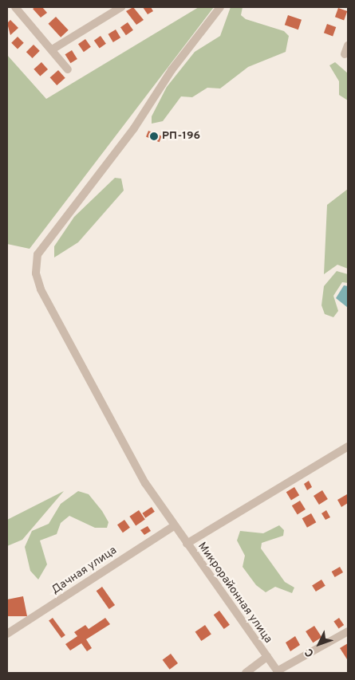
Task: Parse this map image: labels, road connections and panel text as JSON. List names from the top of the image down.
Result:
{
  "streets": {
    "street": ["Дачная улица", "Микрорайонная улица"]
  },
  "crossings": [
    ["Дачная улица", "Микрорайонная улица"]
  ],
  "places": ["РП-196"],
  "north": "bottom left"
}
